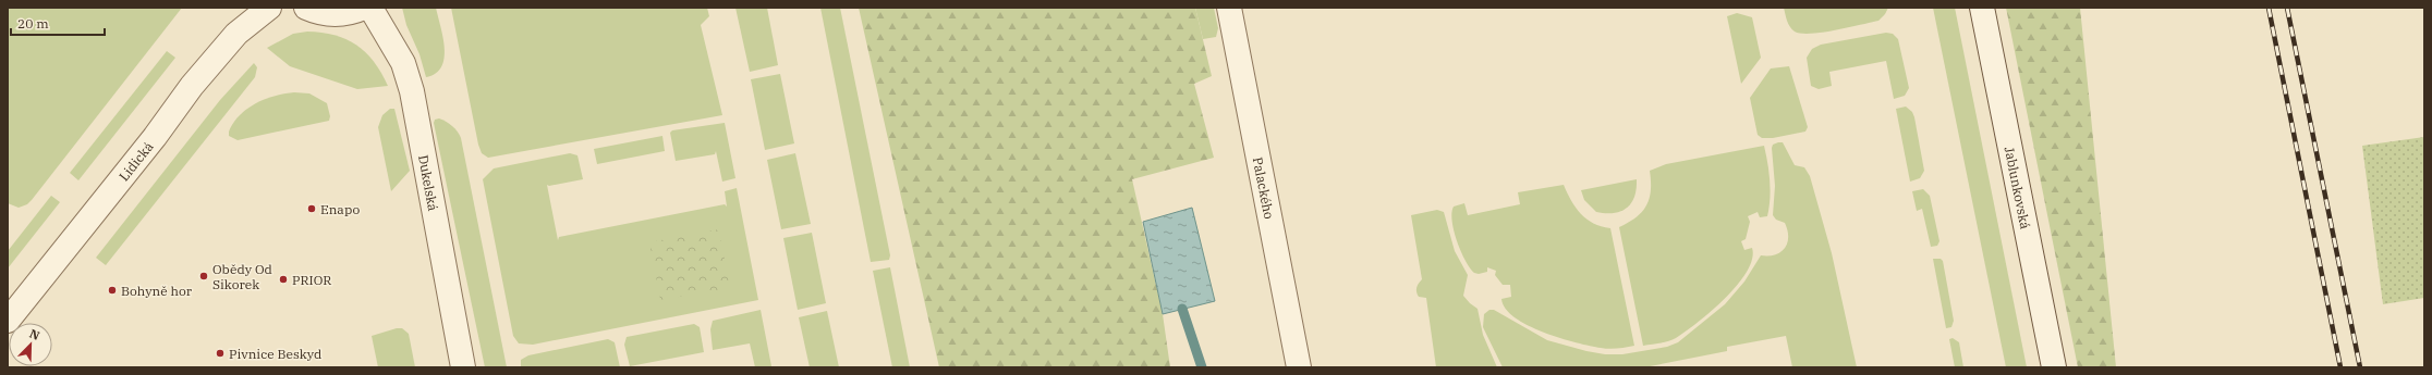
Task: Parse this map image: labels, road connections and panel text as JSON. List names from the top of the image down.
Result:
{
  "streets": {
    "street": [
      "Lidická",
      "Dukelská",
      "Jablunkovská",
      "Palackého"
    ]
  },
  "places": [
    "Enapo",
    "Obědy Od Sikorek",
    "PRIOR",
    "Bohyně hor",
    "Pivnice Beskyd"
  ],
  "scale_bar": "20 m",
  "north": "top right"
}
